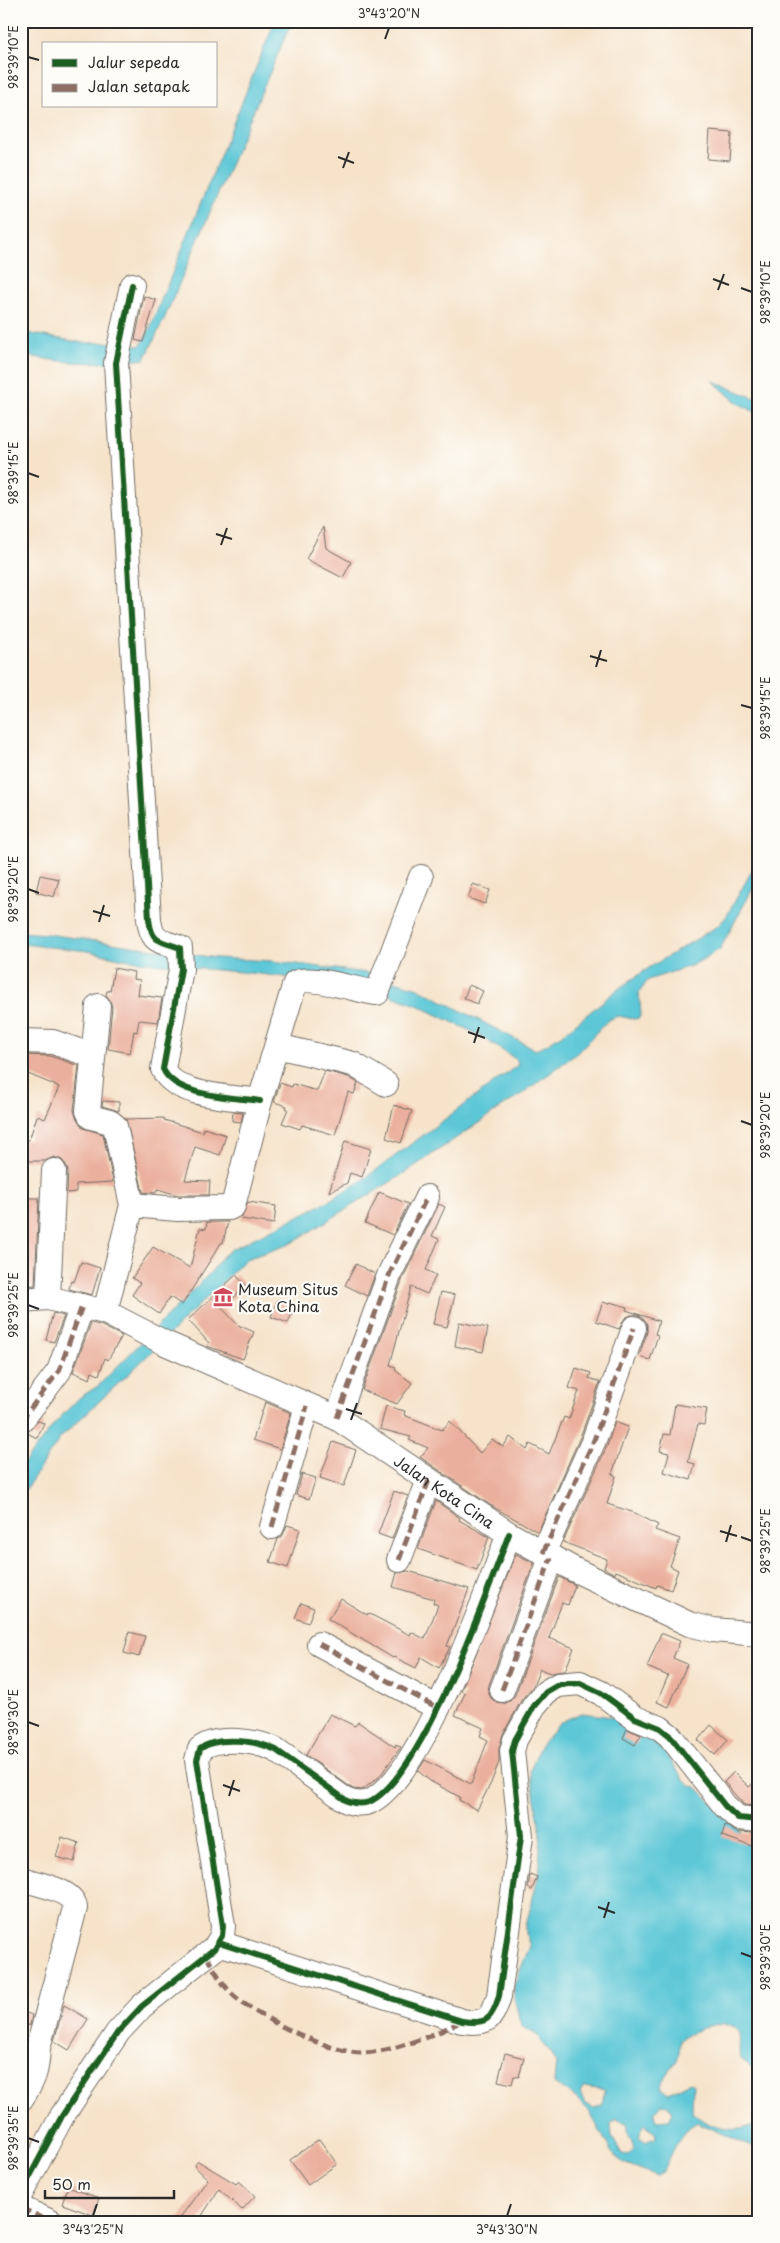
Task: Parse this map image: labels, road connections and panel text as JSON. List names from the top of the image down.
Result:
{
  "streets": {
    "street": ["Jalan Kota Cina"]
  },
  "places": {
    "museum": ["Museum Situs Kota China"]
  },
  "legend": ["Jalur sepeda", "Jalan setapak"],
  "scale_bar": "50 m",
  "coordinates": [
    "3°43'20\"N",
    "98°39'10\"E",
    "98°39'15\"E",
    "98°39'20\"E",
    "98°39'25\"E",
    "98°39'30\"E",
    "98°39'35\"E",
    "3°43'25\"N",
    "3°43'30\"N"
  ]
}
